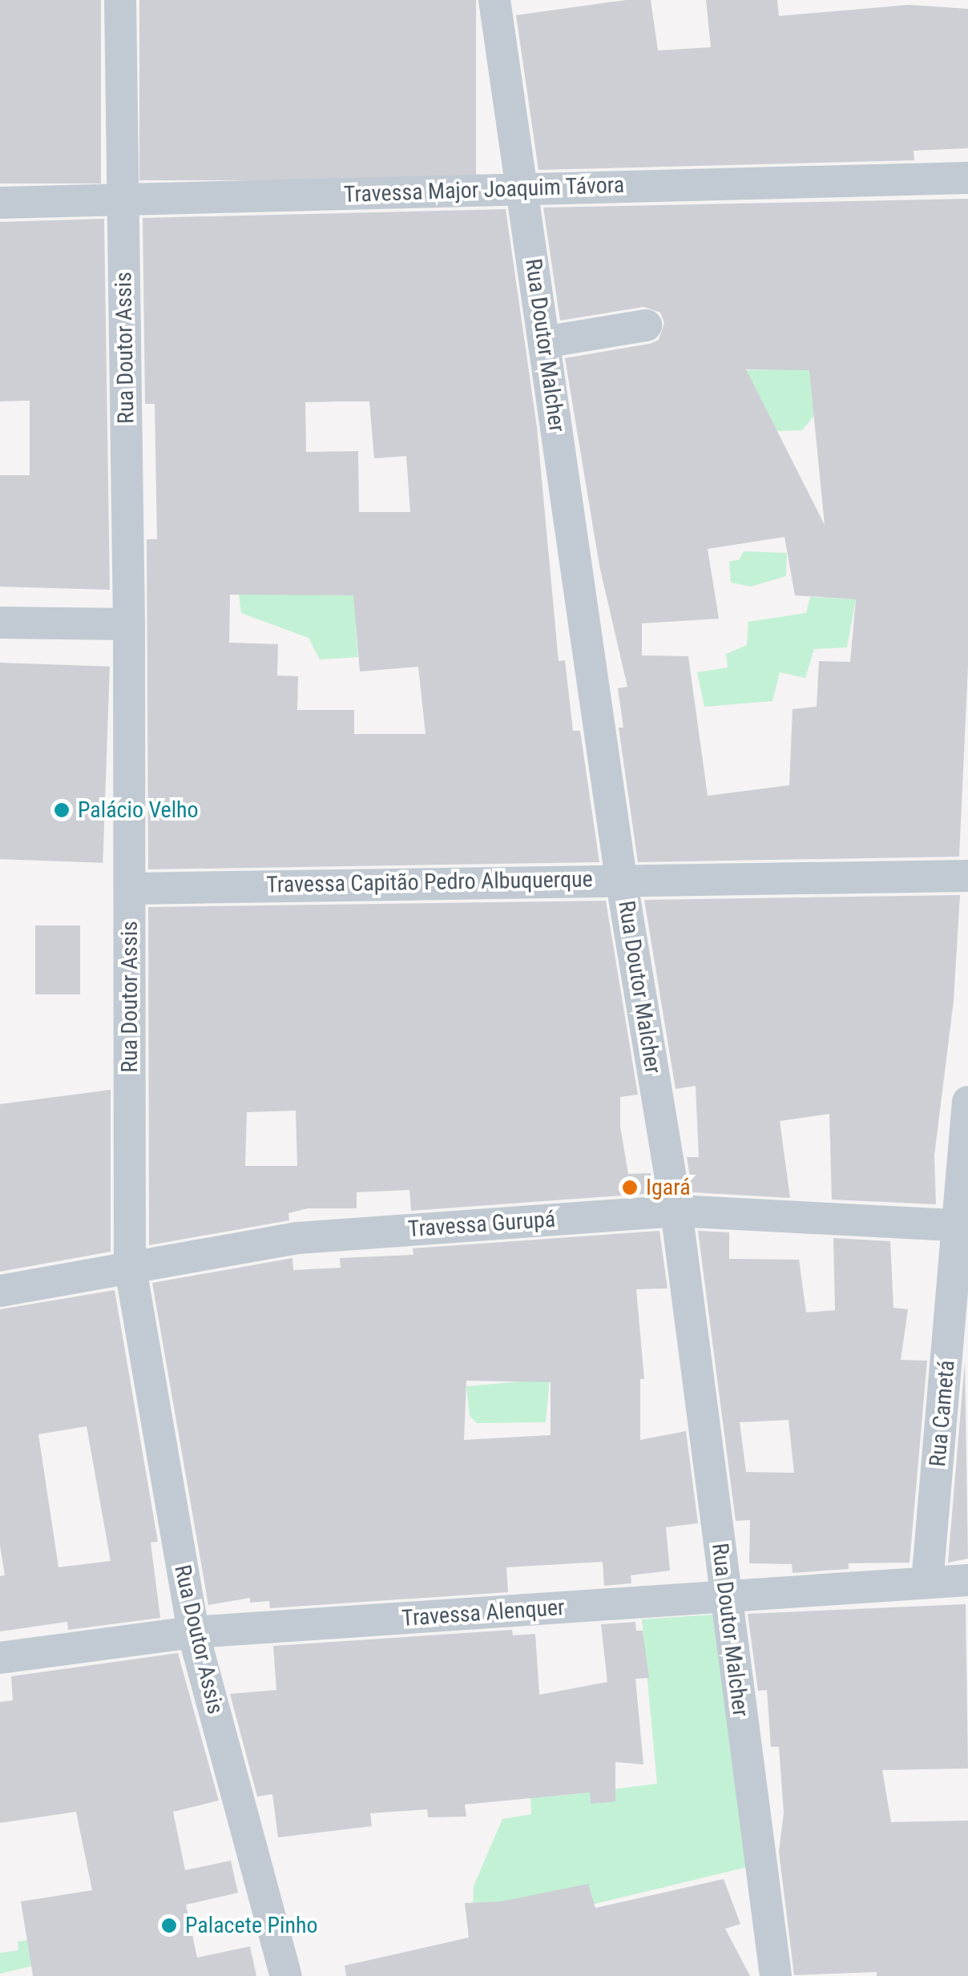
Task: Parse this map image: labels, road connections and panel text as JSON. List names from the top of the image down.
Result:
{
  "streets": {
    "street": [
      "Travessa Major Joaquim Távora",
      "Rua Doutor Malcher",
      "Rua Doutor Assis",
      "Travessa Capitão Pedro Albuquerque",
      "Travessa Gurupá",
      "Rua Cametá",
      "Travessa Alenquer"
    ]
  },
  "crossings": [
    ["Travessa Major Joaquim Távora", "Rua Doutor Malcher"],
    ["Travessa Major Joaquim Távora", "Rua Doutor Assis"],
    ["Rua Doutor Malcher", "Travessa Capitão Pedro Albuquerque"],
    ["Rua Doutor Malcher", "Travessa Gurupá"],
    ["Rua Doutor Malcher", "Travessa Alenquer"],
    ["Rua Doutor Assis", "Travessa Capitão Pedro Albuquerque"],
    ["Rua Doutor Assis", "Travessa Gurupá"],
    ["Rua Doutor Assis", "Travessa Alenquer"],
    ["Travessa Gurupá", "Rua Cametá"],
    ["Rua Cametá", "Travessa Alenquer"]
  ],
  "places": ["Palácio Velho", "Igará", "Palacete Pinho"]
}
